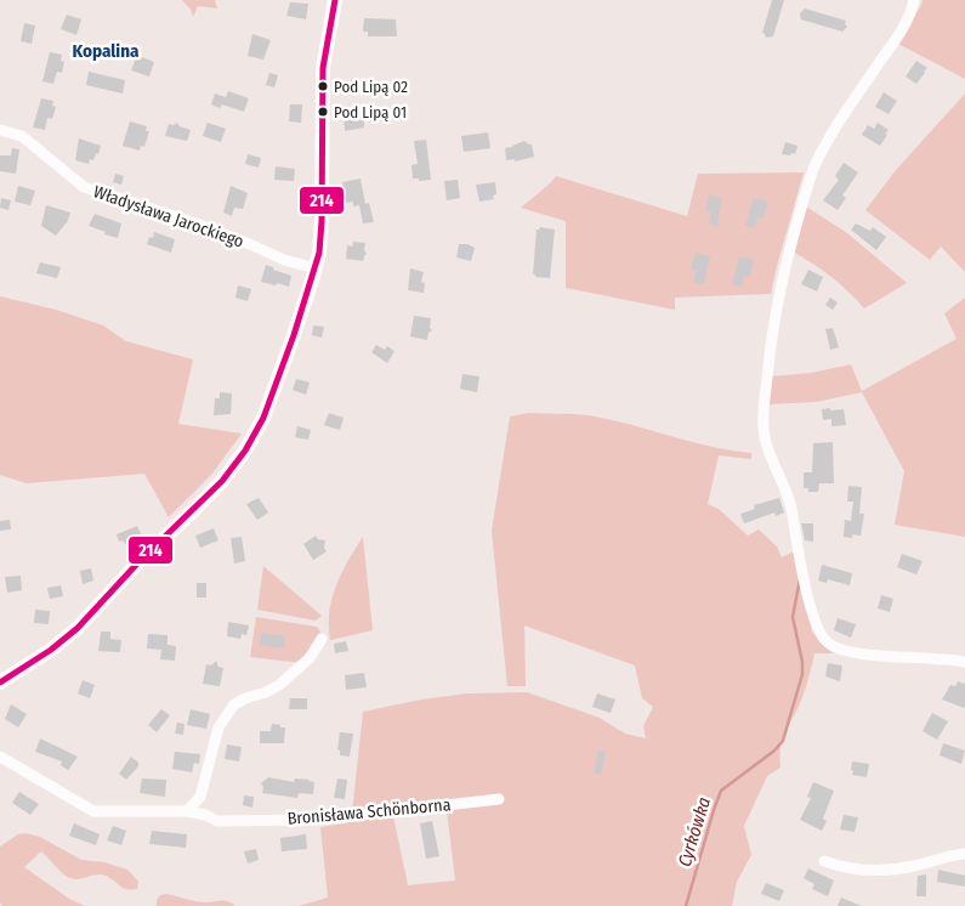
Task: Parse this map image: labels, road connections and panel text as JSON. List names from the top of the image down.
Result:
{
  "streets": {
    "street": ["Władysława Jarockiego", "Bronisława Schönborna"]
  },
  "districts": ["Kopalina"],
  "water": ["Cyrkówka"],
  "places": ["Pod Lipą 02", "Pod Lipą 01"],
  "lines": ["transit line 214"]
}
